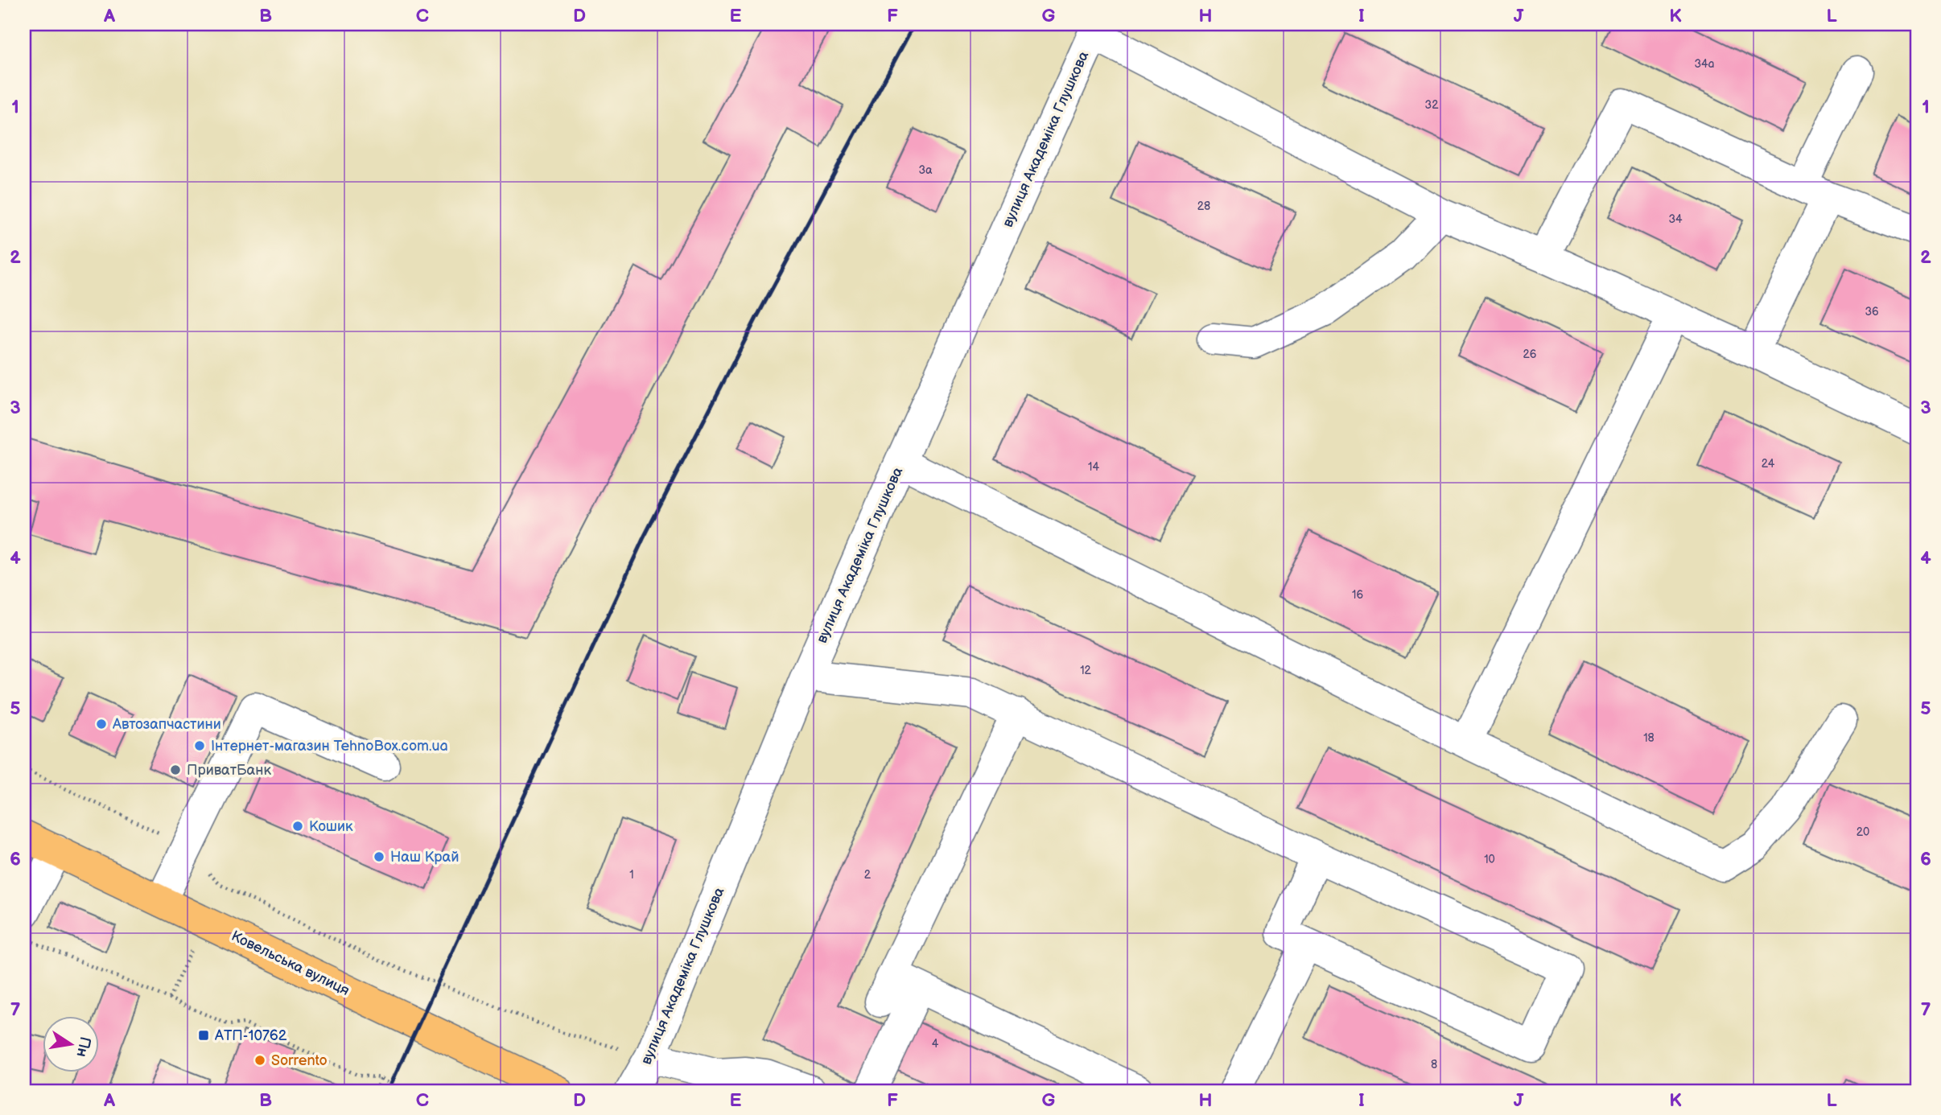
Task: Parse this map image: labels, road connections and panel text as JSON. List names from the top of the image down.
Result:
{
  "streets": {
    "main road": ["Ковельська вулиця"],
    "street": ["вулиця Академіка Глушкова"]
  },
  "places": {
    "other": [
      "Автозапчастини",
      "Інтернет-магазин TehnoBox.com.ua",
      "ПриватБанк",
      "Кошик",
      "Наш Край",
      "Sorrento"
    ],
    "transit": ["АТП-10762"]
  },
  "house_numbers": [
    "34a",
    "32",
    "3а",
    "28",
    "34",
    "36",
    "26",
    "24",
    "14",
    "16",
    "12",
    "18",
    "20",
    "10",
    "1",
    "2",
    "4",
    "8"
  ],
  "north": "right",
  "grid": {
    "columns": [
      "A",
      "B",
      "C",
      "D",
      "E",
      "F",
      "G",
      "H",
      "I",
      "J",
      "K",
      "L"
    ],
    "rows": [
      "1",
      "2",
      "3",
      "4",
      "5",
      "6",
      "7"
    ]
  }
}
